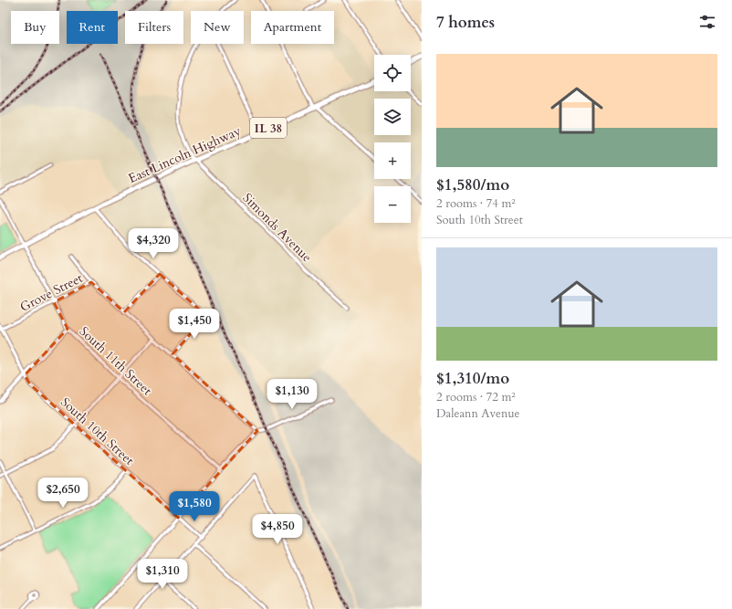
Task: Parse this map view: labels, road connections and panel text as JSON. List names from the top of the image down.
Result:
{
  "streets": {
    "main road": ["IL 38", "East Lincoln Highway"],
    "street": [
      "Simonds Avenue",
      "Grove Street",
      "South 11th Street",
      "South 10th Street"
    ]
  },
  "crossings": [
    ["East Lincoln Highway", "Simonds Avenue"],
    ["East Lincoln Highway", "South 11th Street"],
    ["Grove Street", "South 11th Street"],
    ["Grove Street", "South 10th Street"]
  ],
  "page": {
    "heading": "7 homes",
    "chip": [
      "Buy",
      "Rent",
      "Filters",
      "New",
      "Apartment"
    ],
    "list": [
      {
        "name": "$1,580/mo",
        "note": "2 rooms · 74 m² · South 10th Street"
      },
      {
        "name": "$1,310/mo",
        "note": "2 rooms · 72 m² · Daleann Avenue"
      }
    ],
    "map_buttons": ["+", "−"],
    "price": [
      "$4,320",
      "$1,450",
      "$1,130",
      "$2,650",
      "$1,580",
      "$4,850",
      "$1,310"
    ]
  }
}
